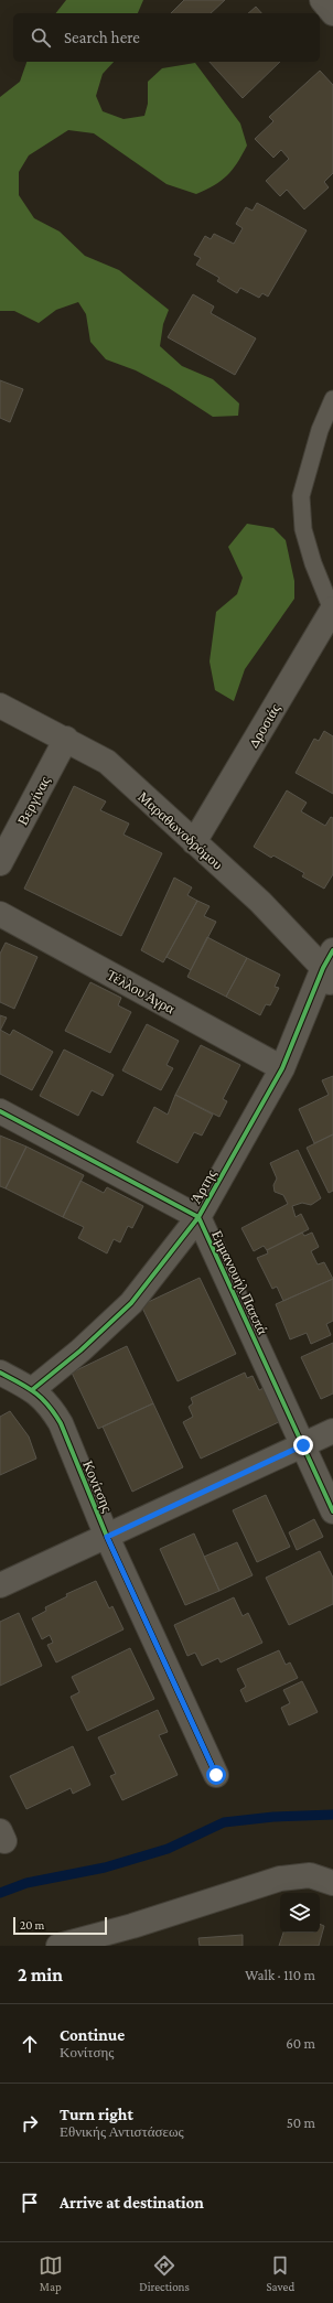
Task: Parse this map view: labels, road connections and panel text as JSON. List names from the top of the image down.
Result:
{
  "streets": {
    "street": [
      "Δροσιάς",
      "Βεργίνας",
      "Μαραθωνοδρόμου",
      "Τέλλου Άγρα",
      "Άρτης",
      "Εμμανουήλ Παππά",
      "Κονίτσης"
    ]
  },
  "crossings": [
    ["Δροσιάς", "Μαραθωνοδρόμου"],
    ["Βεργίνας", "Μαραθωνοδρόμου"],
    ["Μαραθωνοδρόμου", "Άρτης"],
    ["Τέλλου Άγρα", "Άρτης"],
    ["Άρτης", "Εμμανουήλ Παππά"],
    ["Άρτης", "Κονίτσης"]
  ],
  "scale_bar": "20 m",
  "page": {
    "search": "Search here",
    "scale": "20 m",
    "heading": ["2 min", "Walk · 110 m"],
    "list": [
      ["Continue", "Κονίτσης", "60 m"],
      ["Turn right", "Εθνικής Αντιστάσεως", "50 m"],
      "Arrive at destination"
    ],
    "nav": ["Map", "Directions", "Saved"]
  }
}
